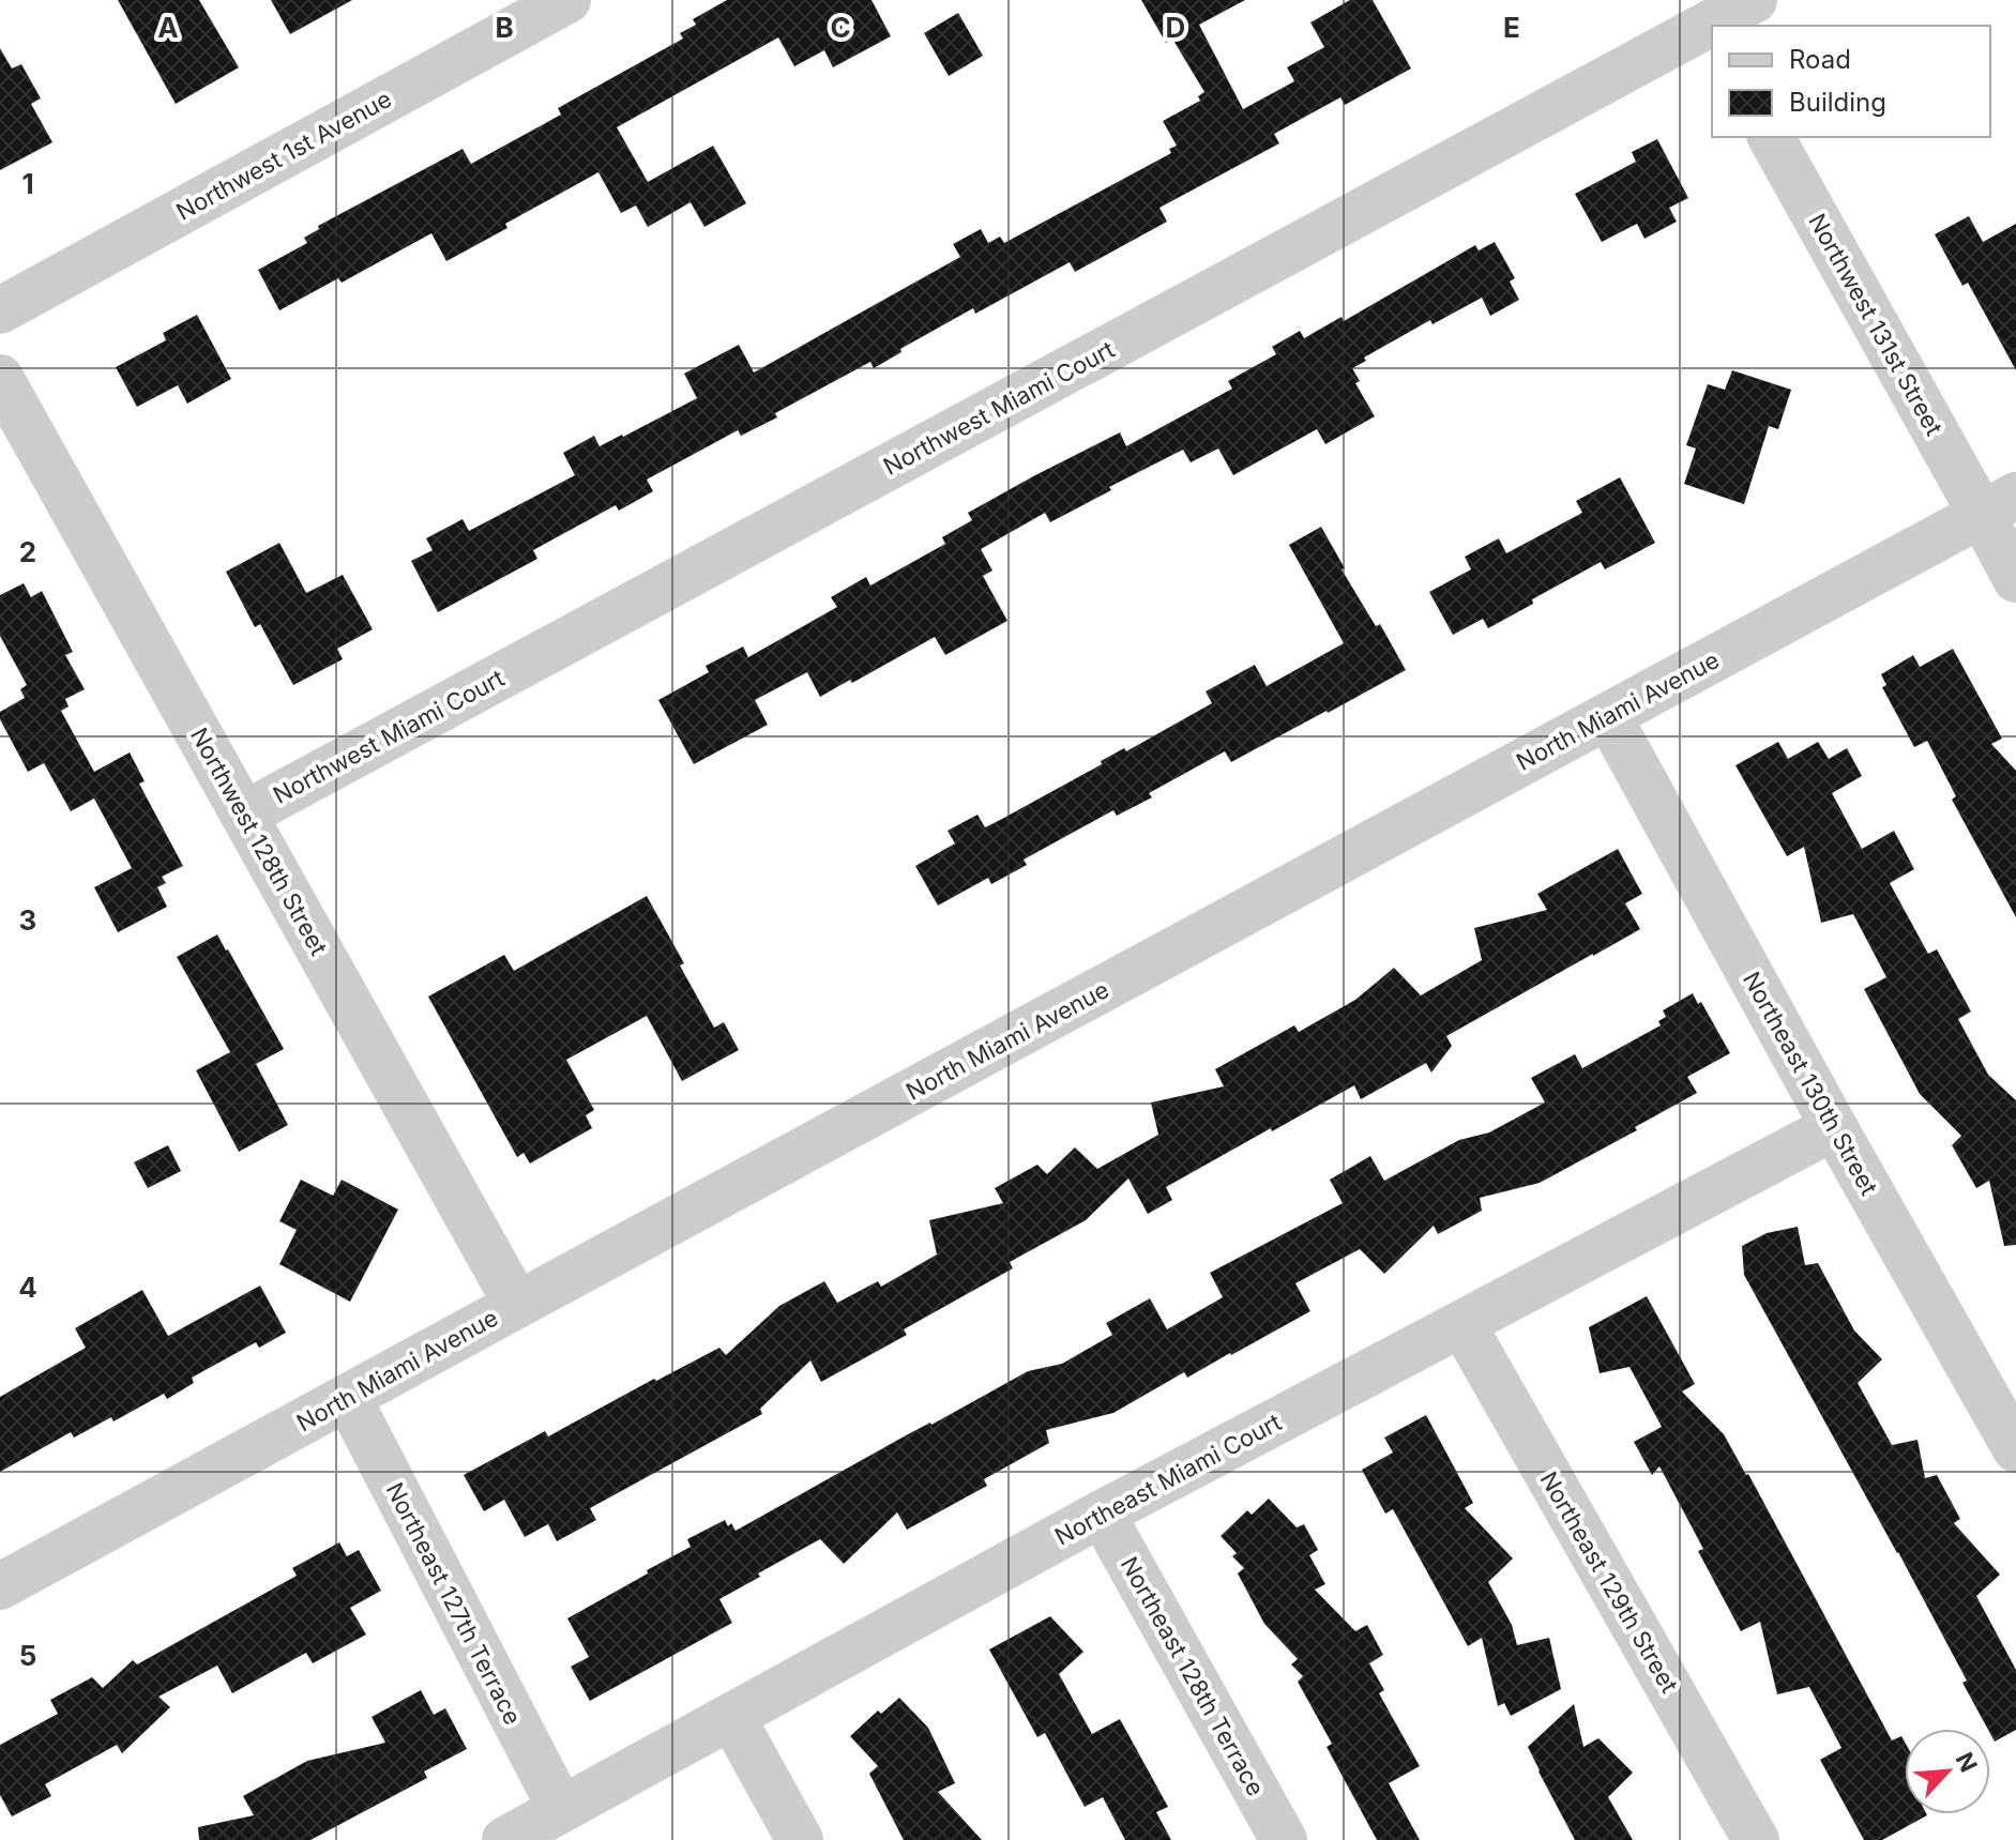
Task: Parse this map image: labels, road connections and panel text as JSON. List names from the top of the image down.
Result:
{
  "streets": {
    "street": [
      "Northwest 1st Avenue",
      "Northwest 131st Street",
      "Northwest Miami Court",
      "North Miami Avenue",
      "Northwest 128th Street",
      "Northeast 130th Street",
      "Northeast Miami Court",
      "Northeast 129th Street",
      "Northeast 127th Terrace",
      "Northeast 128th Terrace"
    ]
  },
  "crossings": [
    ["Northwest 131st Street", "North Miami Avenue"],
    ["Northwest Miami Court", "Northwest 128th Street"],
    ["North Miami Avenue", "Northwest 128th Street"],
    ["North Miami Avenue", "Northeast 130th Street"],
    ["North Miami Avenue", "Northeast 127th Terrace"],
    ["Northeast 130th Street", "Northeast Miami Court"],
    ["Northeast Miami Court", "Northeast 129th Street"],
    ["Northeast Miami Court", "Northeast 127th Terrace"],
    ["Northeast Miami Court", "Northeast 128th Terrace"]
  ],
  "legend": ["Road", "Building"],
  "north": "top right",
  "grid": {
    "columns": [
      "A",
      "B",
      "C",
      "D",
      "E"
    ],
    "rows": [
      "1",
      "2",
      "3",
      "4",
      "5"
    ]
  }
}
